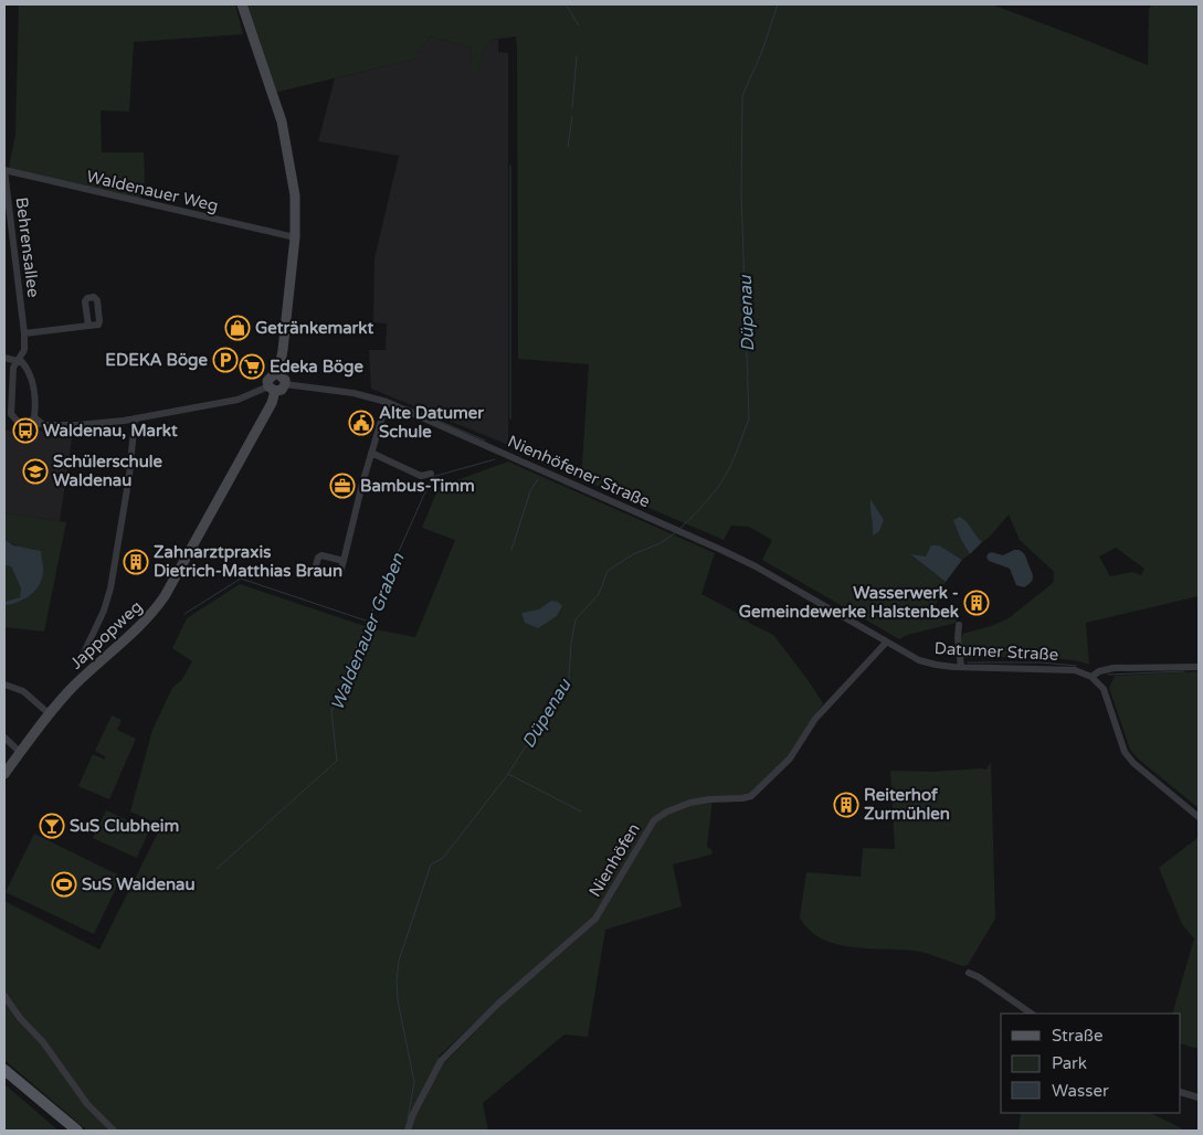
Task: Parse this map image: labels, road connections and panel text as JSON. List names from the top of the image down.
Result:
{
  "streets": {
    "street": [
      "Waldenauer Weg",
      "Behrensallee",
      "Nienhöfener Straße",
      "Jappopweg",
      "Datumer Straße",
      "Nienhöfen"
    ]
  },
  "crossings": [
    ["Waldenauer Weg", "Behrensallee"],
    ["Nienhöfener Straße", "Jappopweg"],
    ["Nienhöfener Straße", "Datumer Straße"],
    ["Datumer Straße", "Nienhöfen"]
  ],
  "water": ["Düpenau", "Waldenauer Graben"],
  "places": {
    "shop": ["Getränkemarkt"],
    "parking": ["EDEKA Böge"],
    "supermarket": ["Edeka Böge"],
    "public building": ["Alte Datumer Schule"],
    "bus stop": ["Waldenau, Markt"],
    "school or university": ["Schülerschule Waldenau"],
    "office": ["Bambus-Timm"],
    "building": ["Zahnarztpraxis Dietrich-Matthias Braun", "Wasserwerk - Gemeindewerke Halstenbek", "Reiterhof Zurmühlen"],
    "bar": ["SuS Clubheim"],
    "sports": ["SuS Waldenau"]
  },
  "legend": ["Straße", "Park", "Wasser"]
}
